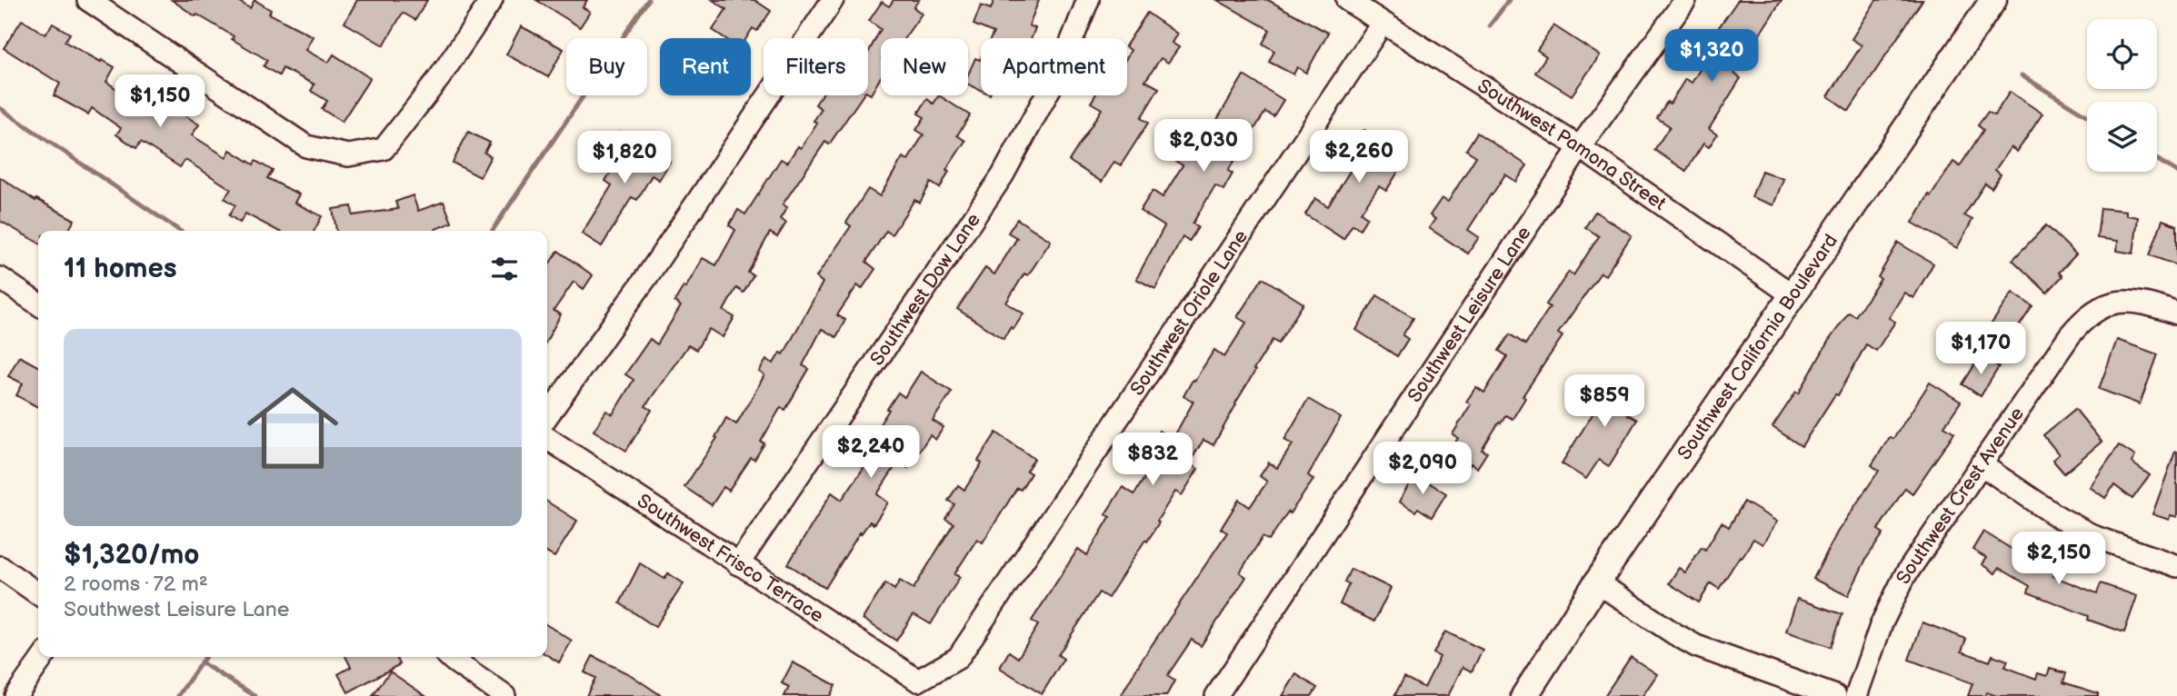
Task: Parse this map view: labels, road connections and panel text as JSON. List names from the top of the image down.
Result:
{
  "streets": {
    "street": [
      "Southwest Pamona Street",
      "Southwest Dow Lane",
      "Southwest Oriole Lane",
      "Southwest Leisure Lane",
      "Southwest California Boulevard",
      "Southwest Crest Avenue",
      "Southwest Frisco Terrace"
    ]
  },
  "crossings": [
    ["Southwest Pamona Street", "Southwest Oriole Lane"],
    ["Southwest Pamona Street", "Southwest Leisure Lane"],
    ["Southwest Pamona Street", "Southwest California Boulevard"],
    ["Southwest Dow Lane", "Southwest Frisco Terrace"],
    ["Southwest Oriole Lane", "Southwest Frisco Terrace"]
  ],
  "page": {
    "price": [
      "$1,320",
      "$1,150",
      "$2,030",
      "$2,260",
      "$1,820",
      "$1,170",
      "$859",
      "$2,240",
      "$832",
      "$2,090",
      "$2,150"
    ],
    "chip": [
      "Buy",
      "Rent",
      "Filters",
      "New",
      "Apartment"
    ],
    "heading": "11 homes",
    "list": [
      {
        "name": "$1,320/mo",
        "note": "2 rooms · 72 m² · Southwest Leisure Lane"
      }
    ]
  }
}
